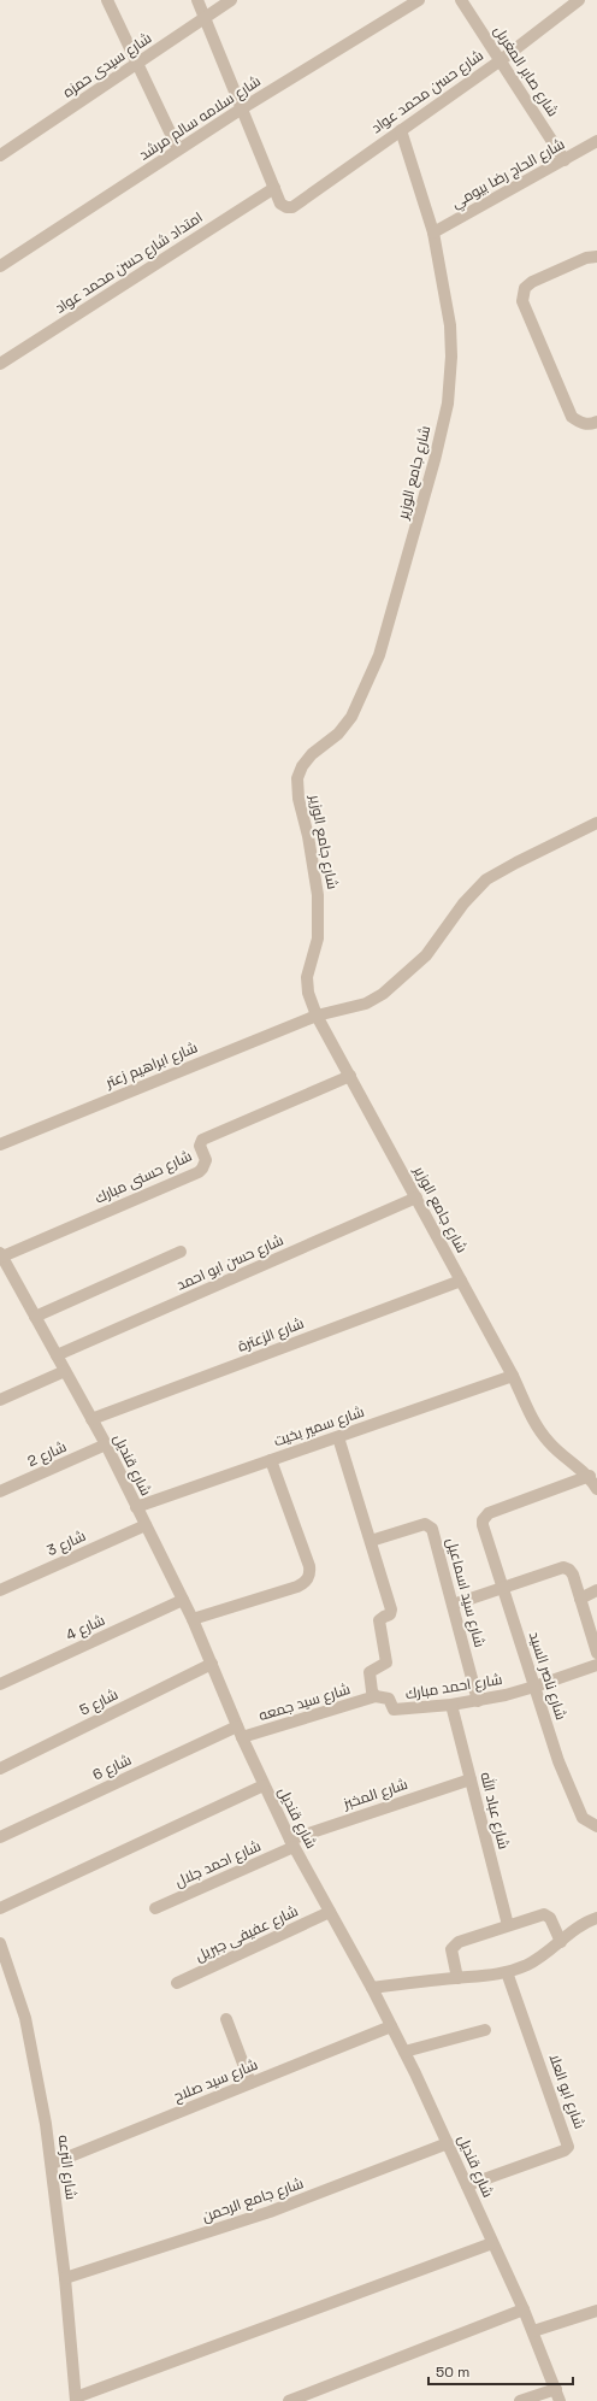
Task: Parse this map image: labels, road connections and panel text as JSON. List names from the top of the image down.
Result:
{
  "streets": {
    "street": [
      "شارع سيدى حمزه",
      "شارع صابر المغربل",
      "شارع حسن محمد عواد",
      "شارع سلامه سالم مرشد",
      "شارع الحاج رضا بيومي",
      "امتداد شارع حسن محمد عواد",
      "شارع جامع الوزير",
      "شارع ابراهيم زعتر",
      "شارع حسنى مبارك",
      "شارع حسن ابو احمد",
      "شارع الزعترة",
      "شارع سمير بخيت",
      "شارع 2",
      "شارع قنديل",
      "شارع 3",
      "شارع سيد اسماعيل",
      "شارع 4",
      "شارع ناصر السيد",
      "شارع احمد مبارك",
      "شارع 5",
      "شارع سيد جمعه",
      "شارع 6",
      "شارع المخبز",
      "شارع عباد الله",
      "شارع احمد جلال",
      "شارع عفيفى جبريل",
      "شارع سيد صلاح",
      "شارع ابو العلا",
      "شارع الترعه",
      "شارع جامع الرحمن"
    ]
  },
  "crossings": [
    ["شارع صابر المغربل", "شارع حسن محمد عواد"],
    ["شارع صابر المغربل", "شارع الحاج رضا بيومي"],
    ["شارع حسن محمد عواد", "امتداد شارع حسن محمد عواد"],
    ["شارع حسن محمد عواد", "شارع جامع الوزير"],
    ["شارع الحاج رضا بيومي", "شارع جامع الوزير"],
    ["شارع جامع الوزير", "شارع ابراهيم زعتر"],
    ["شارع جامع الوزير", "شارع حسنى مبارك"],
    ["شارع جامع الوزير", "شارع حسن ابو احمد"],
    ["شارع جامع الوزير", "شارع الزعترة"],
    ["شارع جامع الوزير", "شارع سمير بخيت"],
    ["شارع جامع الوزير", "شارع ناصر السيد"],
    ["شارع حسنى مبارك", "شارع قنديل"],
    ["شارع حسن ابو احمد", "شارع قنديل"],
    ["شارع الزعترة", "شارع قنديل"],
    ["شارع سمير بخيت", "شارع قنديل"],
    ["شارع 2", "شارع قنديل"],
    ["شارع قنديل", "شارع 3"],
    ["شارع قنديل", "شارع 4"],
    ["شارع قنديل", "شارع 5"],
    ["شارع قنديل", "شارع سيد جمعه"],
    ["شارع قنديل", "شارع 6"],
    ["شارع قنديل", "شارع المخبز"],
    ["شارع قنديل", "شارع احمد جلال"],
    ["شارع قنديل", "شارع عفيفى جبريل"],
    ["شارع قنديل", "شارع سيد صلاح"],
    ["شارع قنديل", "شارع ابو العلا"],
    ["شارع قنديل", "شارع جامع الرحمن"],
    ["شارع سيد اسماعيل", "شارع احمد مبارك"],
    ["شارع ناصر السيد", "شارع احمد مبارك"],
    ["شارع احمد مبارك", "شارع سيد جمعه"],
    ["شارع احمد مبارك", "شارع عباد الله"],
    ["شارع المخبز", "شارع عباد الله"],
    ["شارع المخبز", "شارع احمد جلال"],
    ["شارع سيد صلاح", "شارع الترعه"],
    ["شارع الترعه", "شارع جامع الرحمن"]
  ],
  "scale_bar": "50 m"
}
